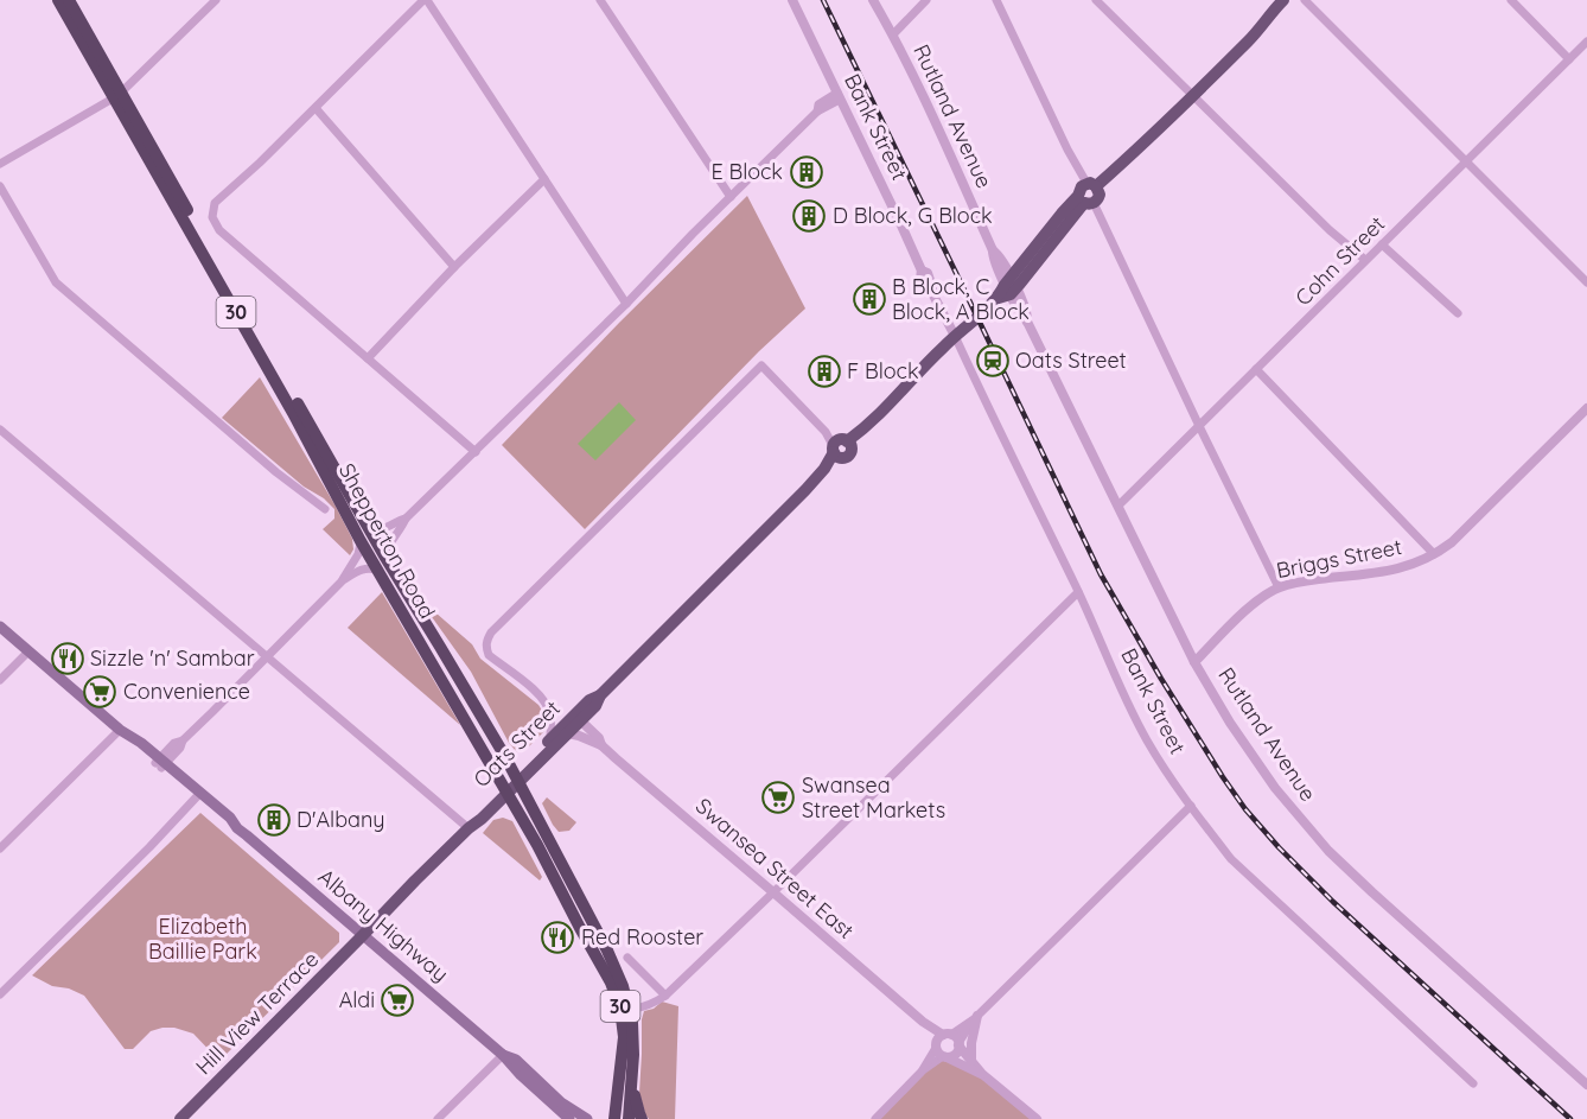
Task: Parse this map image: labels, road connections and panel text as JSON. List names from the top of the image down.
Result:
{
  "streets": {
    "highway": ["30", "Shepperton Road"],
    "main road": ["Oats Street", "Albany Highway", "Hill View Terrace"],
    "street": [
      "Rutland Avenue",
      "Bank Street",
      "Cohn Street",
      "Briggs Street",
      "Swansea Street East"
    ]
  },
  "crossings": [
    ["Rutland Avenue", "Cohn Street"],
    ["Rutland Avenue", "Briggs Street"],
    ["Rutland Avenue", "Oats Street"],
    ["Bank Street", "Oats Street"],
    ["Shepperton Road", "Oats Street"],
    ["Oats Street", "Swansea Street East"],
    ["Oats Street", "Albany Highway"],
    ["Oats Street", "Hill View Terrace"],
    ["Albany Highway", "Hill View Terrace"]
  ],
  "parks": ["Elizabeth Baillie Park"],
  "places": {
    "building": [
      "E Block",
      "D Block, G Block",
      "B Block, C Block, A Block",
      "F Block",
      "D'Albany"
    ],
    "station": ["Oats Street"],
    "restaurant": ["Sizzle 'n' Sambar", "Red Rooster"],
    "supermarket": ["Convenience", "Swansea Street Markets", "Aldi"]
  }
}
